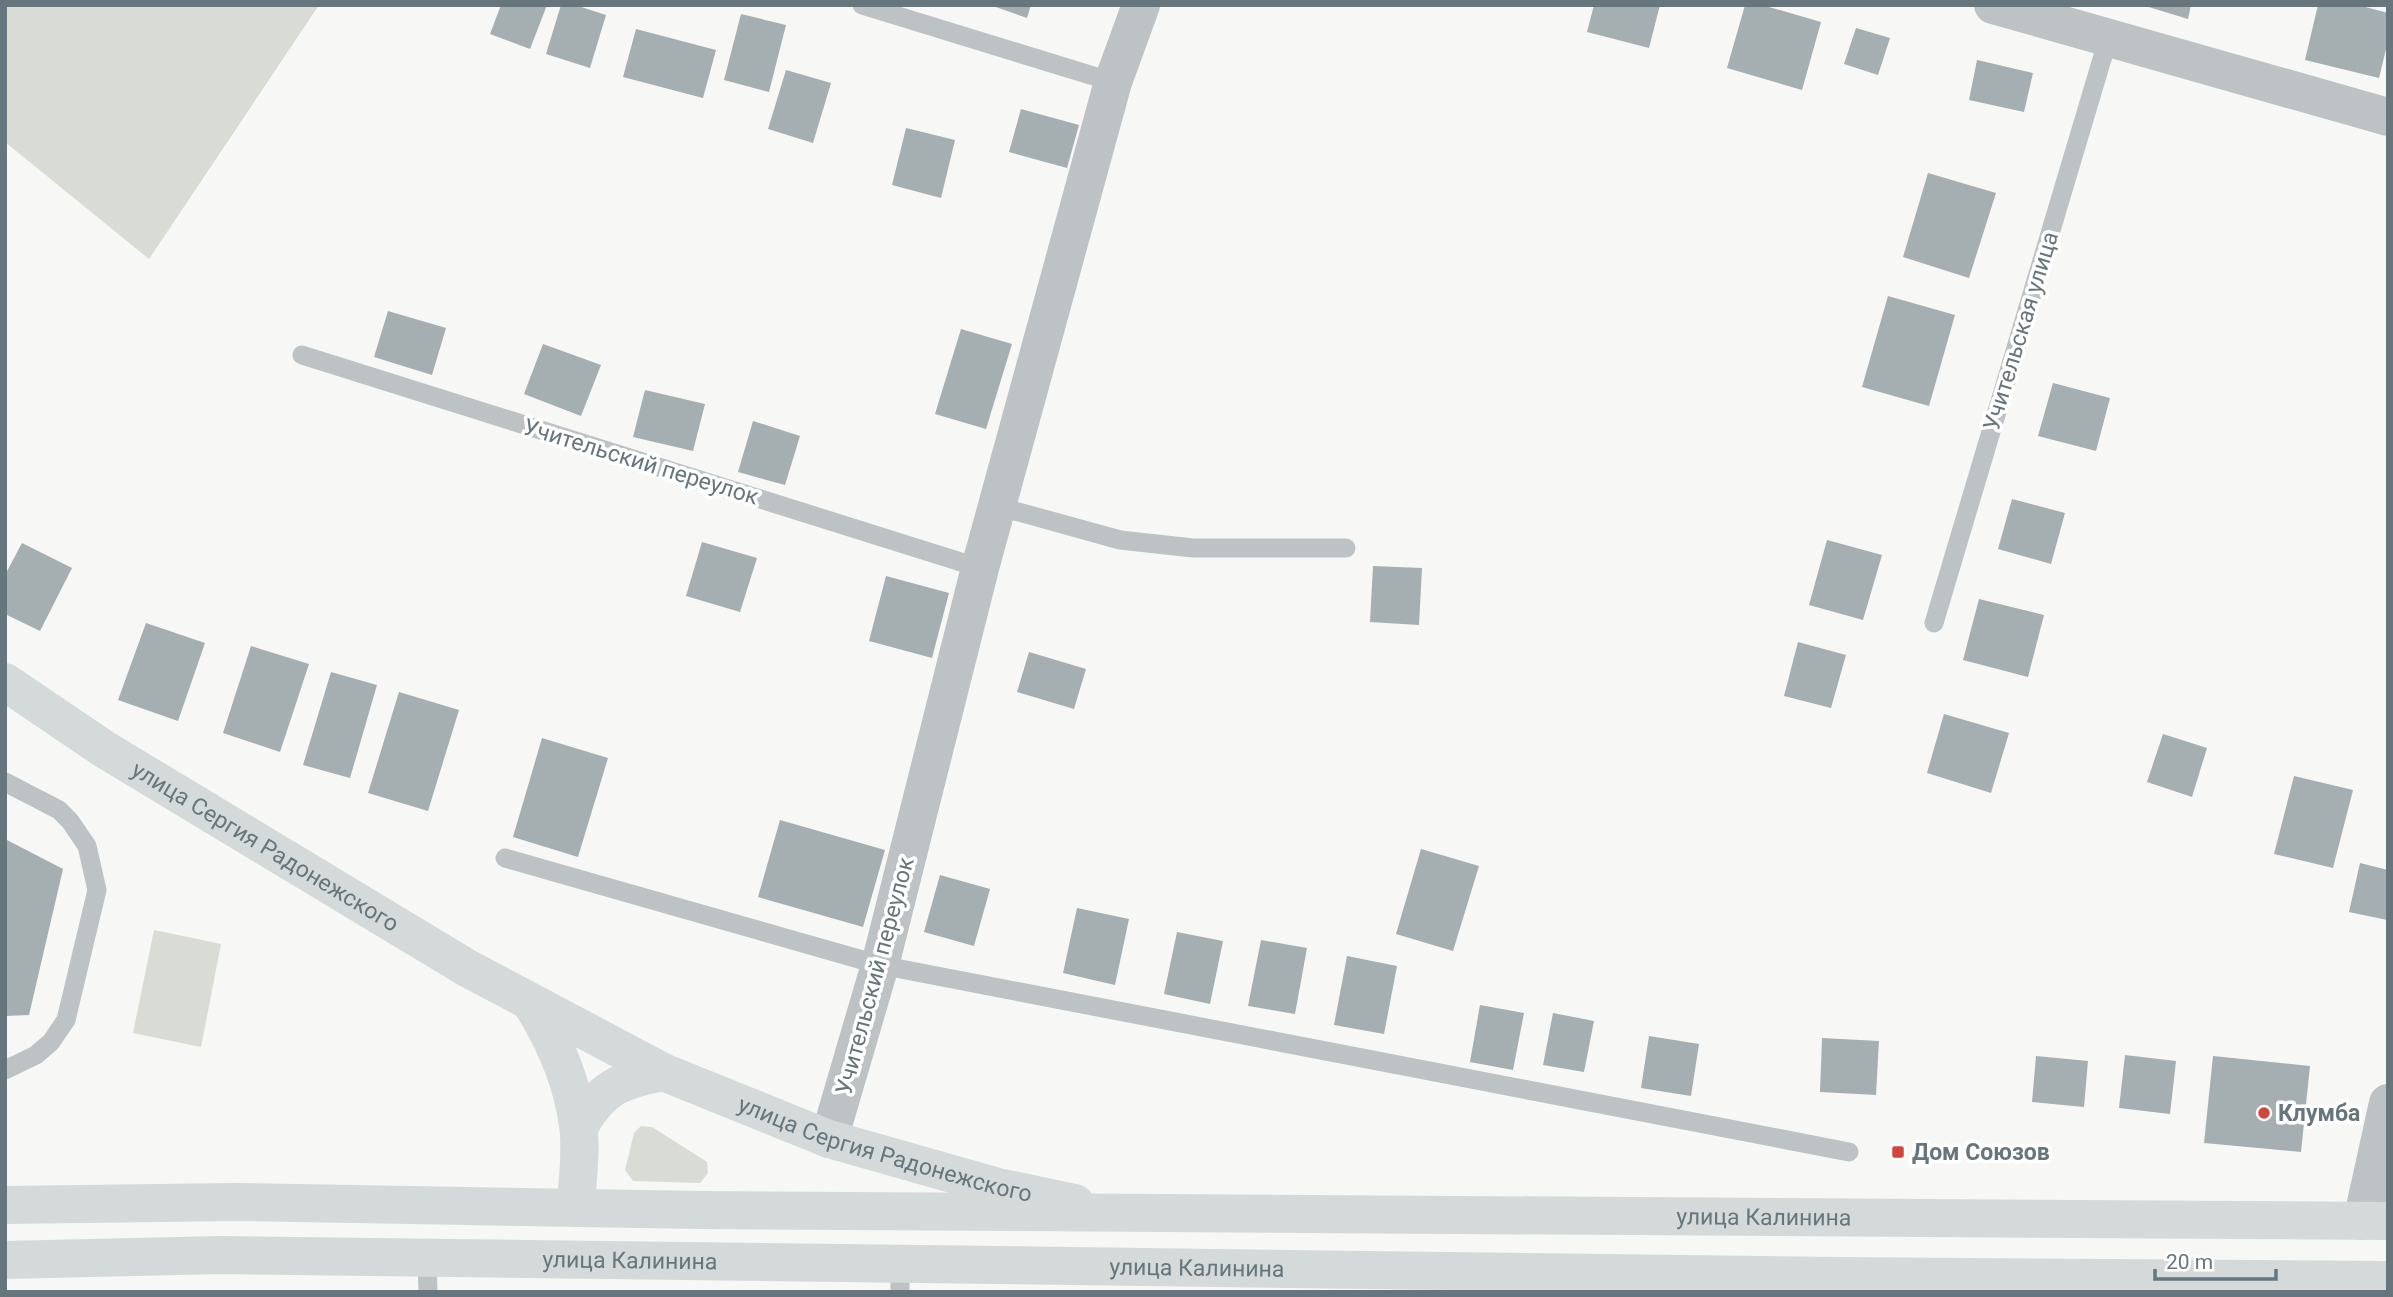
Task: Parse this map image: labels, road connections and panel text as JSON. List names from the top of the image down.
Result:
{
  "streets": {
    "main road": ["улица Сергия Радонежского", "улица Калинина"],
    "street": ["Учительский переулок"],
    "lane": ["Учительская улица"]
  },
  "crossings": [
    ["Учительский переулок", "улица Сергия Радонежского"],
    ["улица Сергия Радонежского", "улица Калинина"]
  ],
  "places": {
    "other": ["Клумба"],
    "transit": ["Дом Союзов"]
  },
  "scale_bar": "20 m"
}
